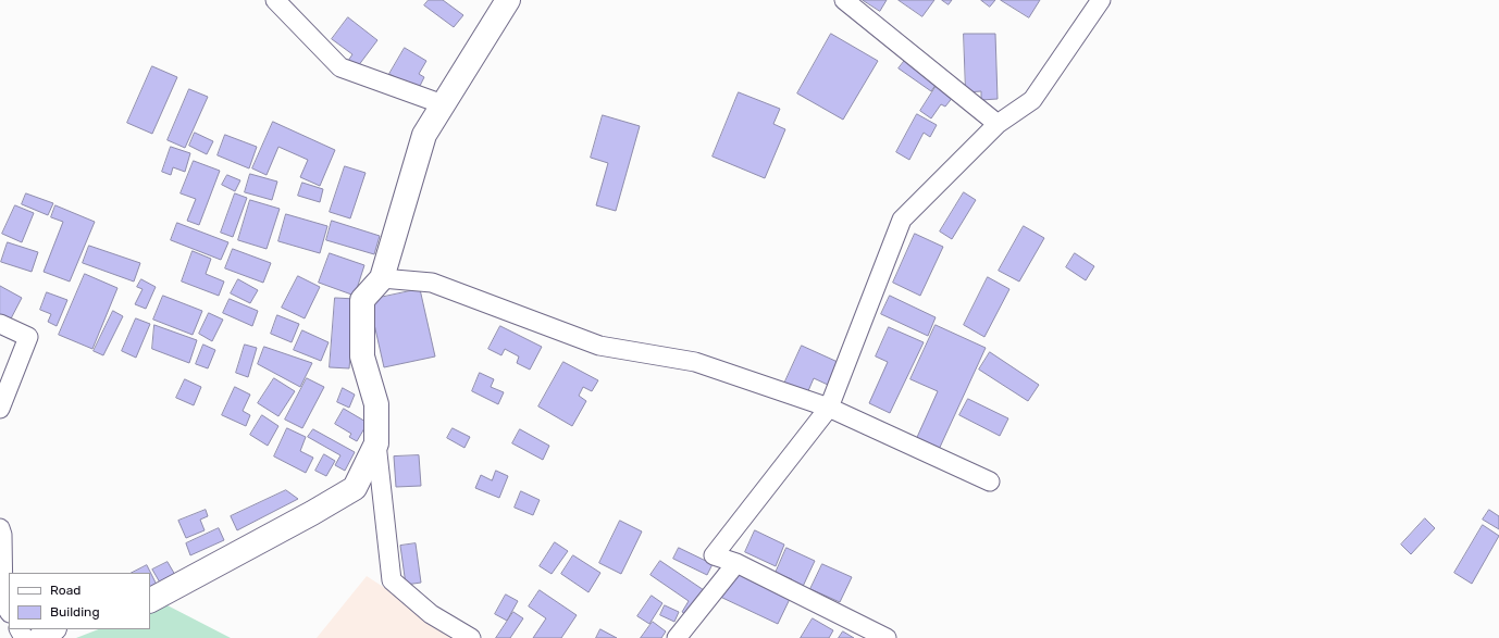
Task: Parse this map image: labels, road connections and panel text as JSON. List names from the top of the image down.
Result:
{
  "legend": ["Road", "Building"]
}
